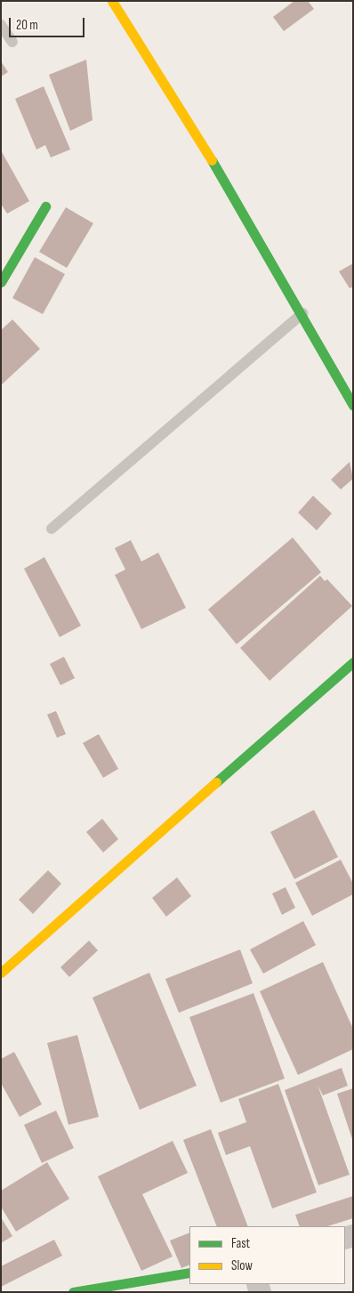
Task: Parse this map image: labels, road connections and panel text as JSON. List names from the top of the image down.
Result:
{
  "legend": ["Fast", "Slow"],
  "scale_bar": "20 m"
}
